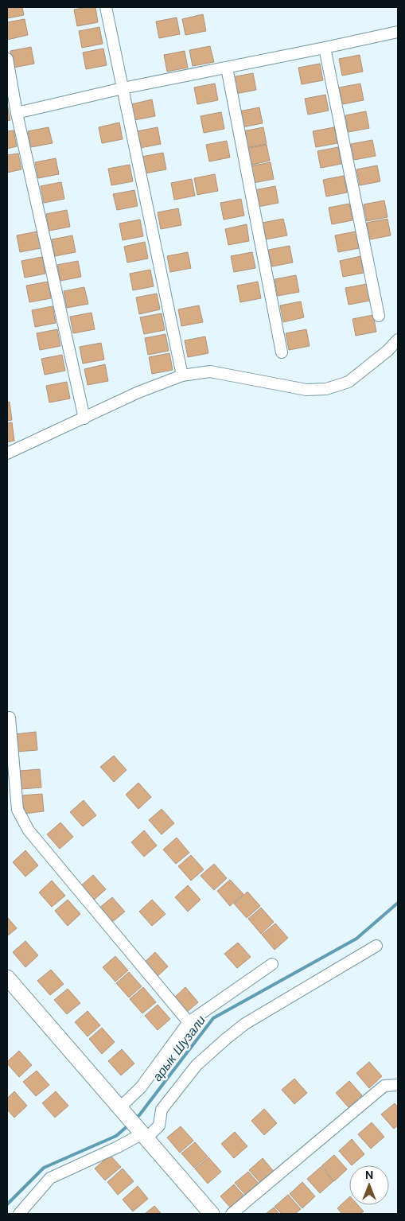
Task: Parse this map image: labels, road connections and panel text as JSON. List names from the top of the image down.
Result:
{
  "water": ["арык Шузали"],
  "north": "top"
}
